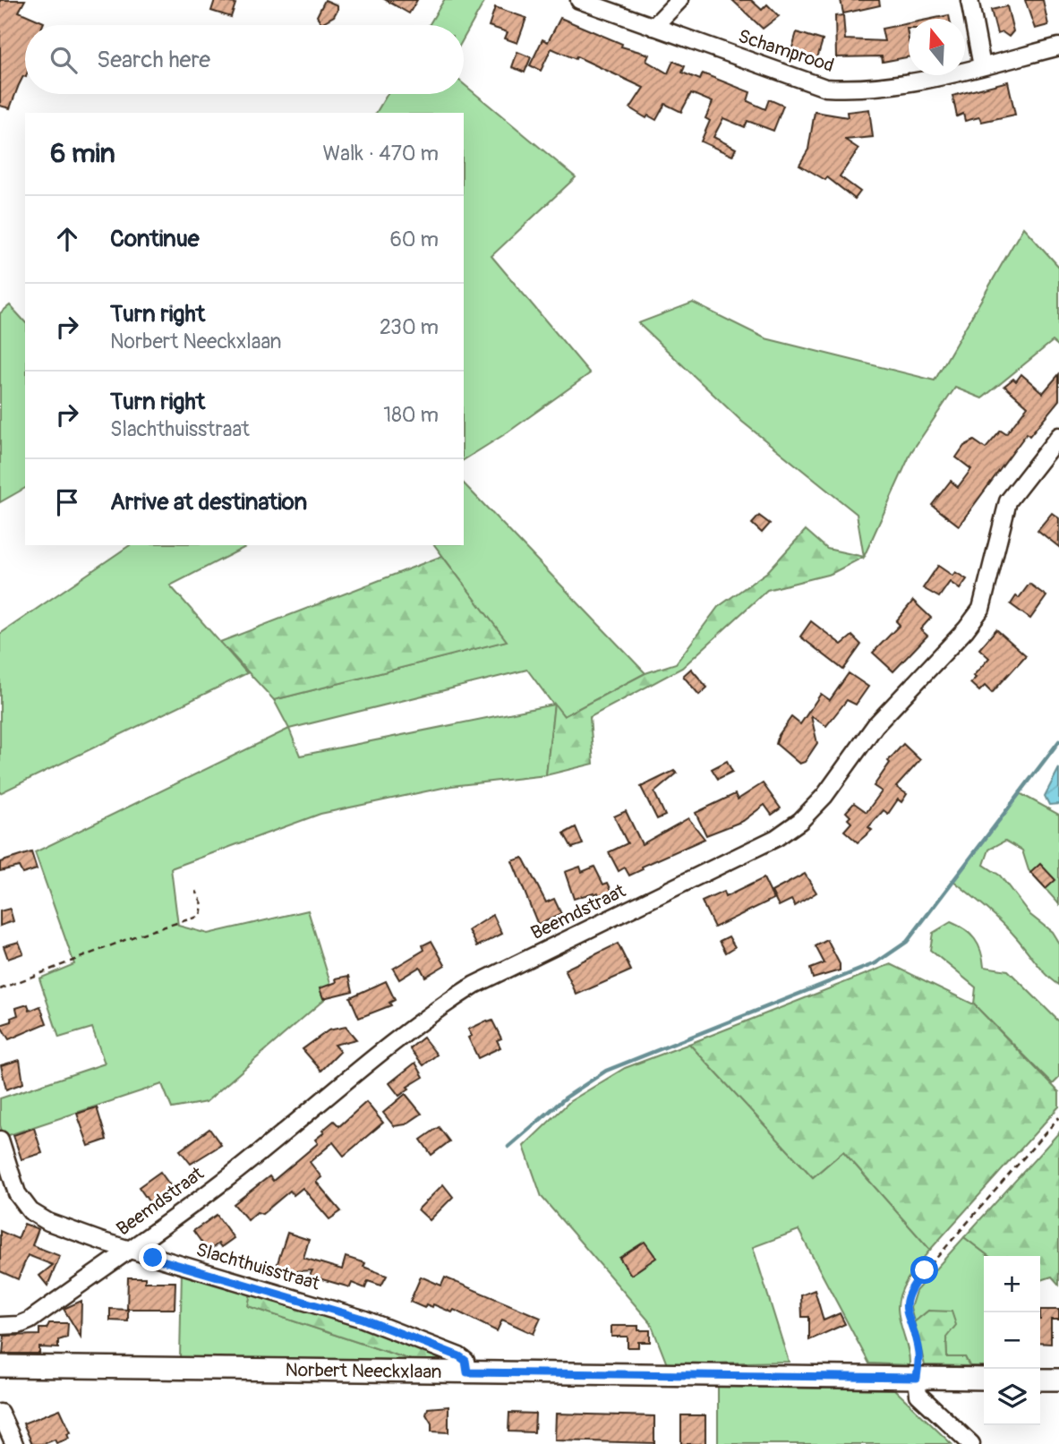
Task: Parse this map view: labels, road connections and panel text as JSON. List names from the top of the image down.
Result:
{
  "streets": {
    "main road": ["Norbert Neeckxlaan"],
    "street": ["Schamprood", "Beemdstraat", "Slachthuisstraat"]
  },
  "crossings": [
    ["Beemdstraat", "Slachthuisstraat"],
    ["Slachthuisstraat", "Norbert Neeckxlaan"]
  ],
  "north": "top",
  "page": {
    "search": "Search here",
    "heading": ["6 min", "Walk · 470 m"],
    "list": [
      ["Continue", "60 m"],
      ["Turn right", "Norbert Neeckxlaan", "230 m"],
      ["Turn right", "Slachthuisstraat", "180 m"],
      "Arrive at destination"
    ],
    "map_buttons": ["+", "−"]
  }
}
